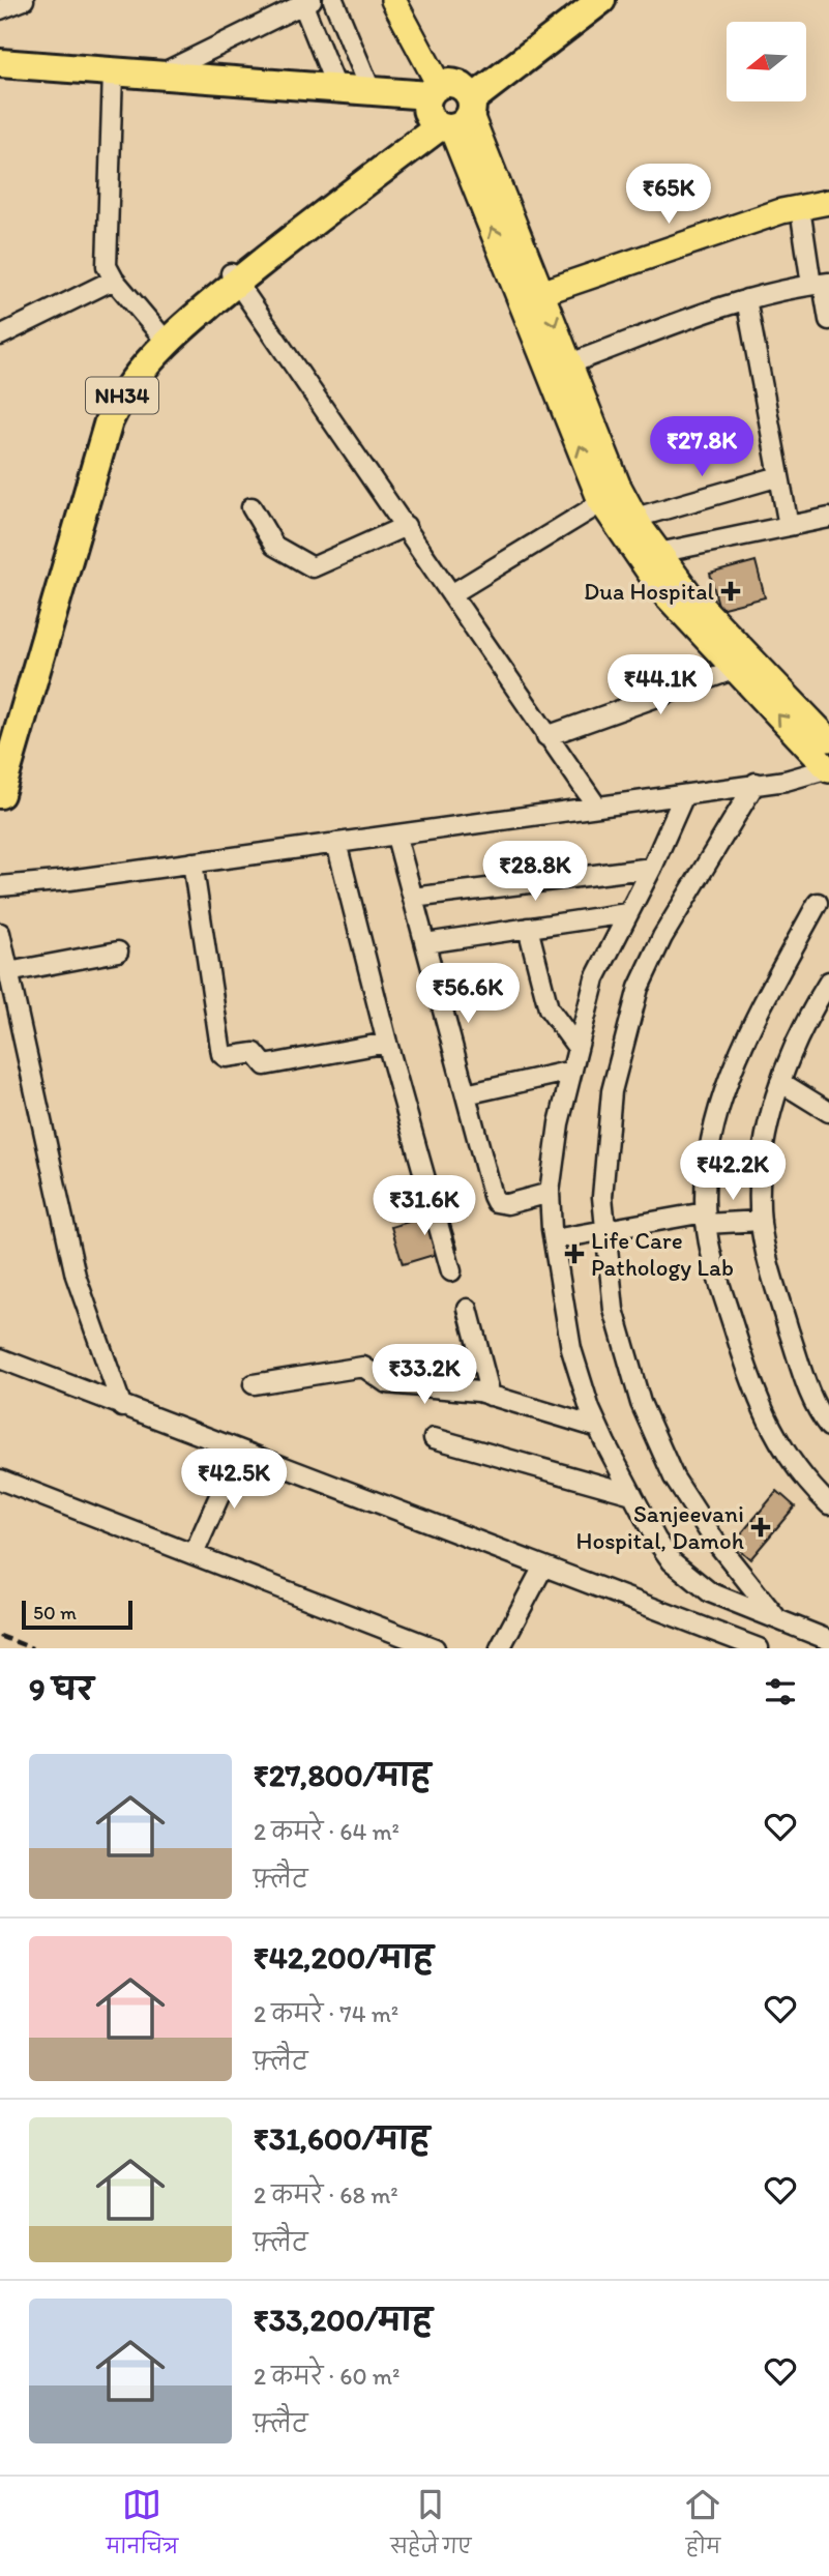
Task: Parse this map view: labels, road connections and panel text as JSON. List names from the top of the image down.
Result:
{
  "streets": {
    "highway": ["NH34"]
  },
  "places": {
    "health": ["Dua Hospital", "Life Care Pathology Lab", "Sanjeevani Hospital, Damoh"]
  },
  "scale_bar": "50 m",
  "north": "left",
  "page": {
    "price": [
      "₹65K",
      "₹27.8K",
      "₹44.1K",
      "₹28.8K",
      "₹56.6K",
      "₹42.2K",
      "₹31.6K",
      "₹33.2K",
      "₹42.5K"
    ],
    "scale": "50 m",
    "heading": "9 घर",
    "list": [
      {
        "name": "₹27,800/माह",
        "note": "2 कमरे · 64 m² · फ़्लैट"
      },
      {
        "name": "₹42,200/माह",
        "note": "2 कमरे · 74 m² · फ़्लैट"
      },
      {
        "name": "₹31,600/माह",
        "note": "2 कमरे · 68 m² · फ़्लैट"
      },
      {
        "name": "₹33,200/माह",
        "note": "2 कमरे · 60 m² · फ़्लैट"
      }
    ],
    "tabs": ["मानचित्र", "सहेजे गए", "होम"]
  }
}
